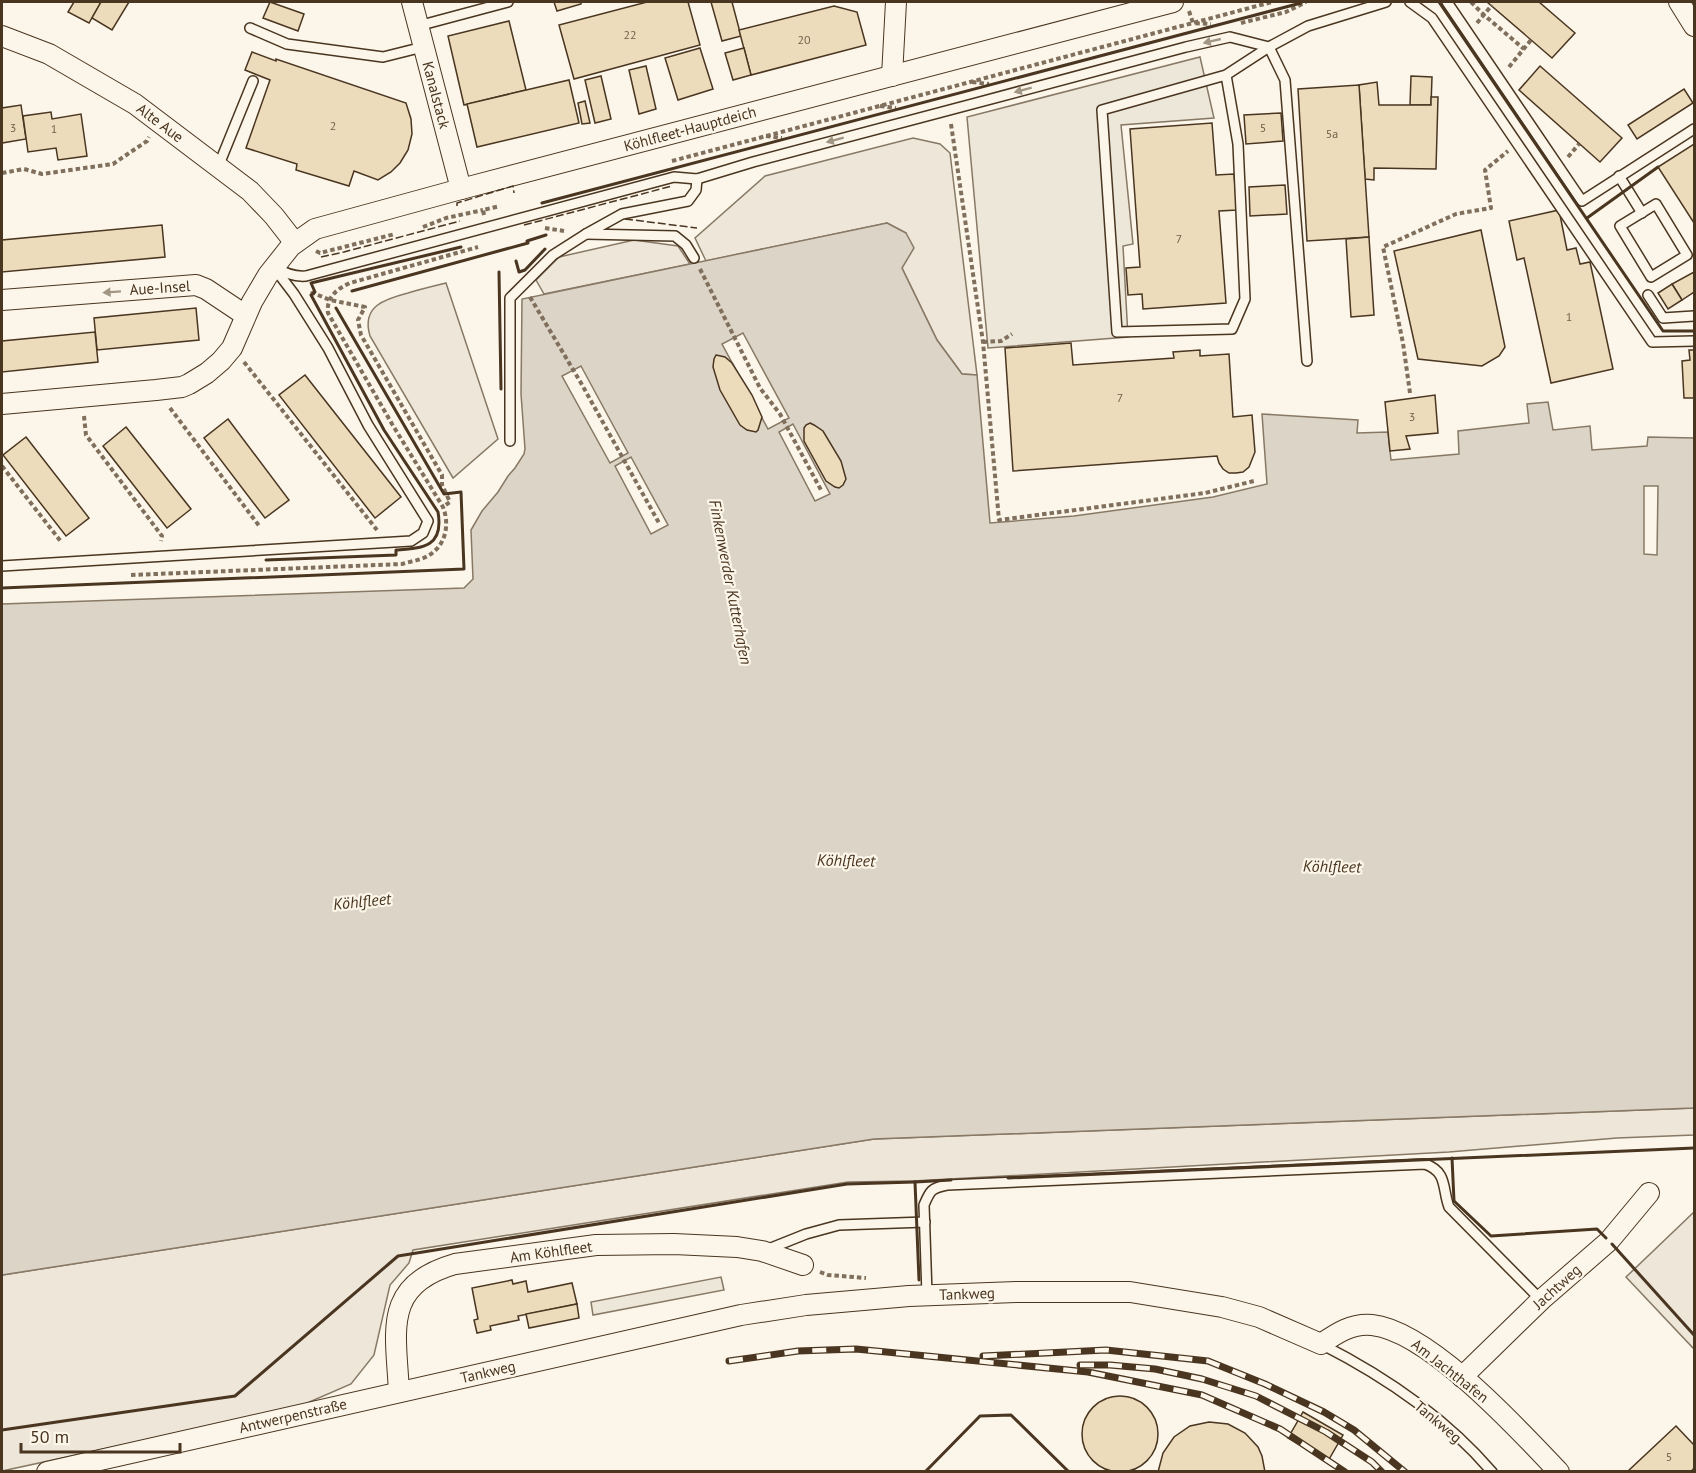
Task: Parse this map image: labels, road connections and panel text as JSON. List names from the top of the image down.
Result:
{
  "streets": {
    "street": [
      "Kanalstack",
      "Alte Aue",
      "Köhlfleet-Hauptdeich",
      "Aue-Insel",
      "Am Köhlfleet",
      "Jachtweg",
      "Tankweg",
      "Am Jachthafen",
      "Antwerpenstraße"
    ]
  },
  "crossings": [
    ["Kanalstack", "Köhlfleet-Hauptdeich"],
    ["Alte Aue", "Köhlfleet-Hauptdeich"],
    ["Köhlfleet-Hauptdeich", "Aue-Insel"],
    ["Am Köhlfleet", "Tankweg"],
    ["Am Köhlfleet", "Antwerpenstraße"],
    ["Jachtweg", "Am Jachthafen"],
    ["Tankweg", "Am Jachthafen"],
    ["Tankweg", "Antwerpenstraße"]
  ],
  "water": ["Finkenwerder Kutterhafen", "Köhlfleet"],
  "house_numbers": [
    "22",
    "20",
    "2",
    "3",
    "5",
    "1",
    "5a",
    "7",
    "1",
    "7",
    "3",
    "5"
  ],
  "scale_bar": "50 m"
}
